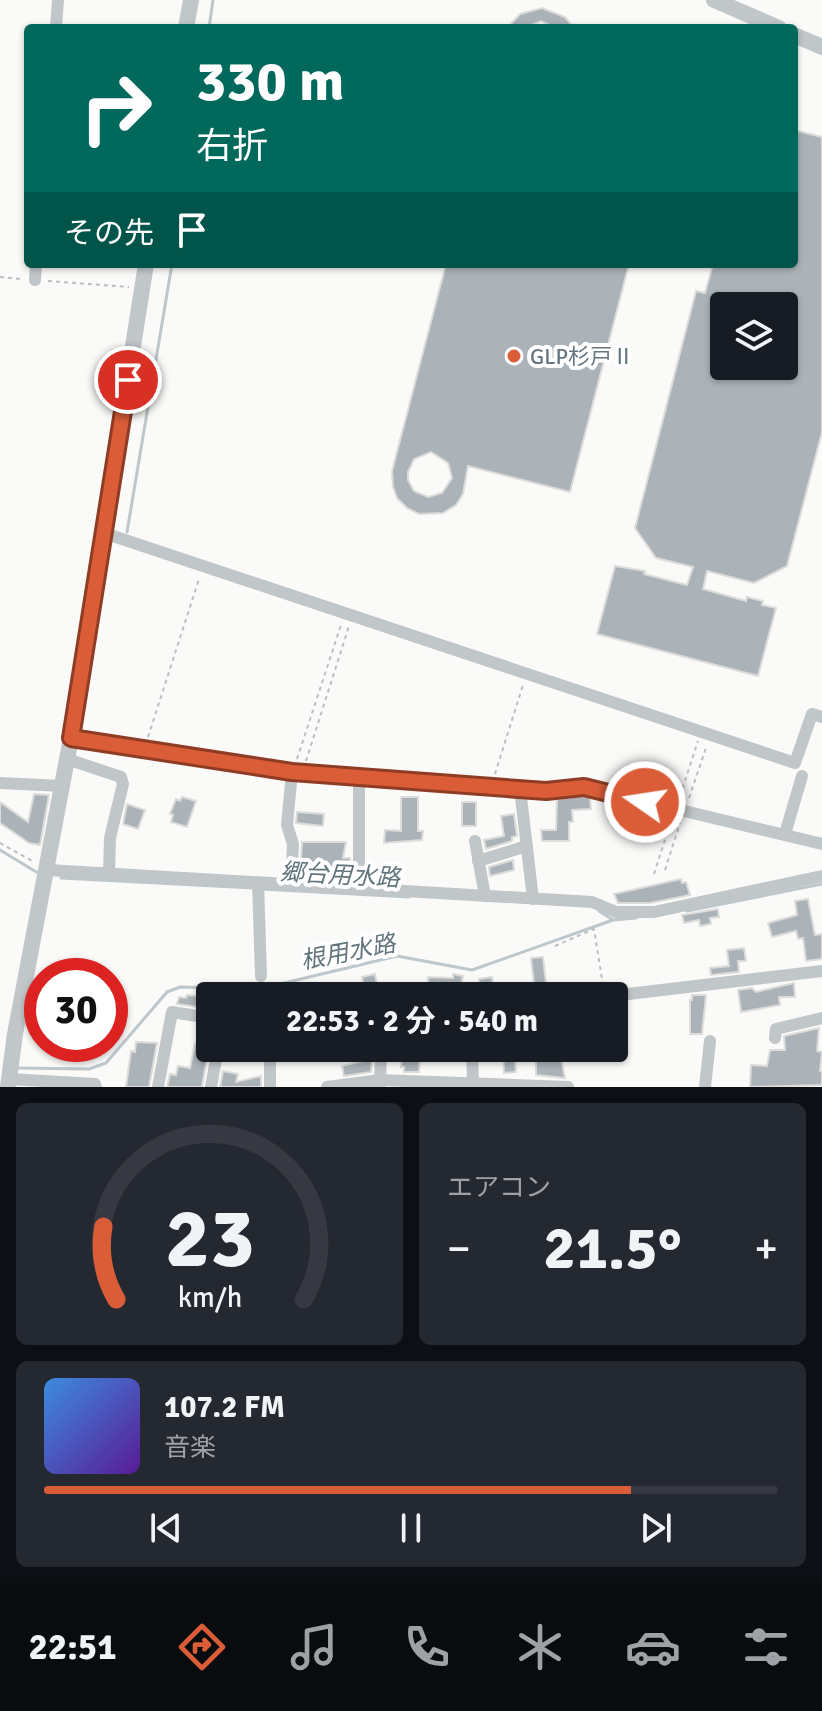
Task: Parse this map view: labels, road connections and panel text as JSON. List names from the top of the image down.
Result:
{
  "water": ["郷台用水路", "根用水路"],
  "places": ["GLP杉戸Ⅱ"],
  "page": {
    "turn": ["330 m", "右折"],
    "then": "その先",
    "limit": "30",
    "trip": "22:53 · 2 分 · 540 m",
    "tile": "エアコン",
    "heat": ["−", "21.5°", "+"],
    "song": ["107.2 FM", "音楽"],
    "tabs": "22:51",
    "gauge": ["23", "km/h"]
  }
}
